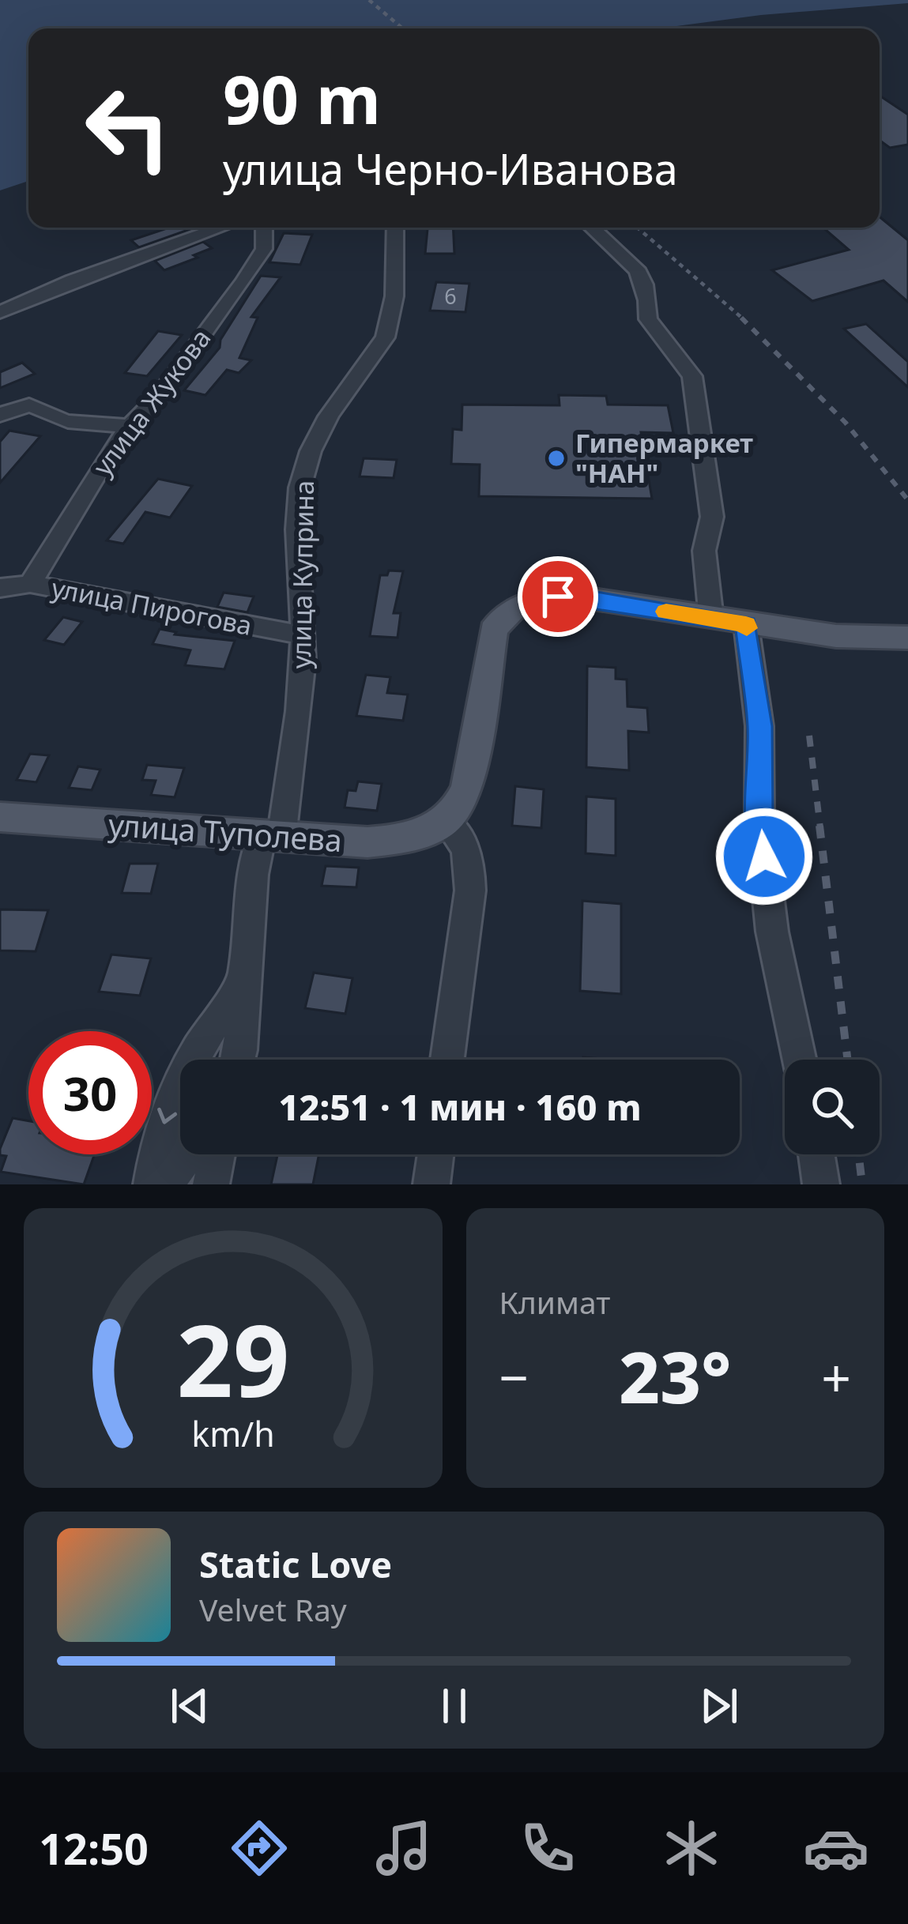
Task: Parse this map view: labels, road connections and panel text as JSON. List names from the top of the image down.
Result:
{
  "streets": {
    "main road": ["улица Туполева"],
    "street": ["улица Жукова", "улица Куприна", "улица Пирогова"]
  },
  "crossings": [
    ["улица Жукова", "улица Пирогова"],
    ["улица Куприна", "улица Пирогова"],
    ["улица Куприна", "улица Туполева"]
  ],
  "places": ["Гипермаркет \"НАН\""],
  "house_numbers": ["6"],
  "page": {
    "turn": ["90 m", "улица Черно-Иванова"],
    "limit": "30",
    "trip": "12:51 · 1 мин · 160 m",
    "tile": "Климат",
    "heat": ["−", "23°", "+"],
    "song": ["Static Love", "Velvet Ray"],
    "tabs": "12:50",
    "gauge": ["29", "km/h"]
  }
}
